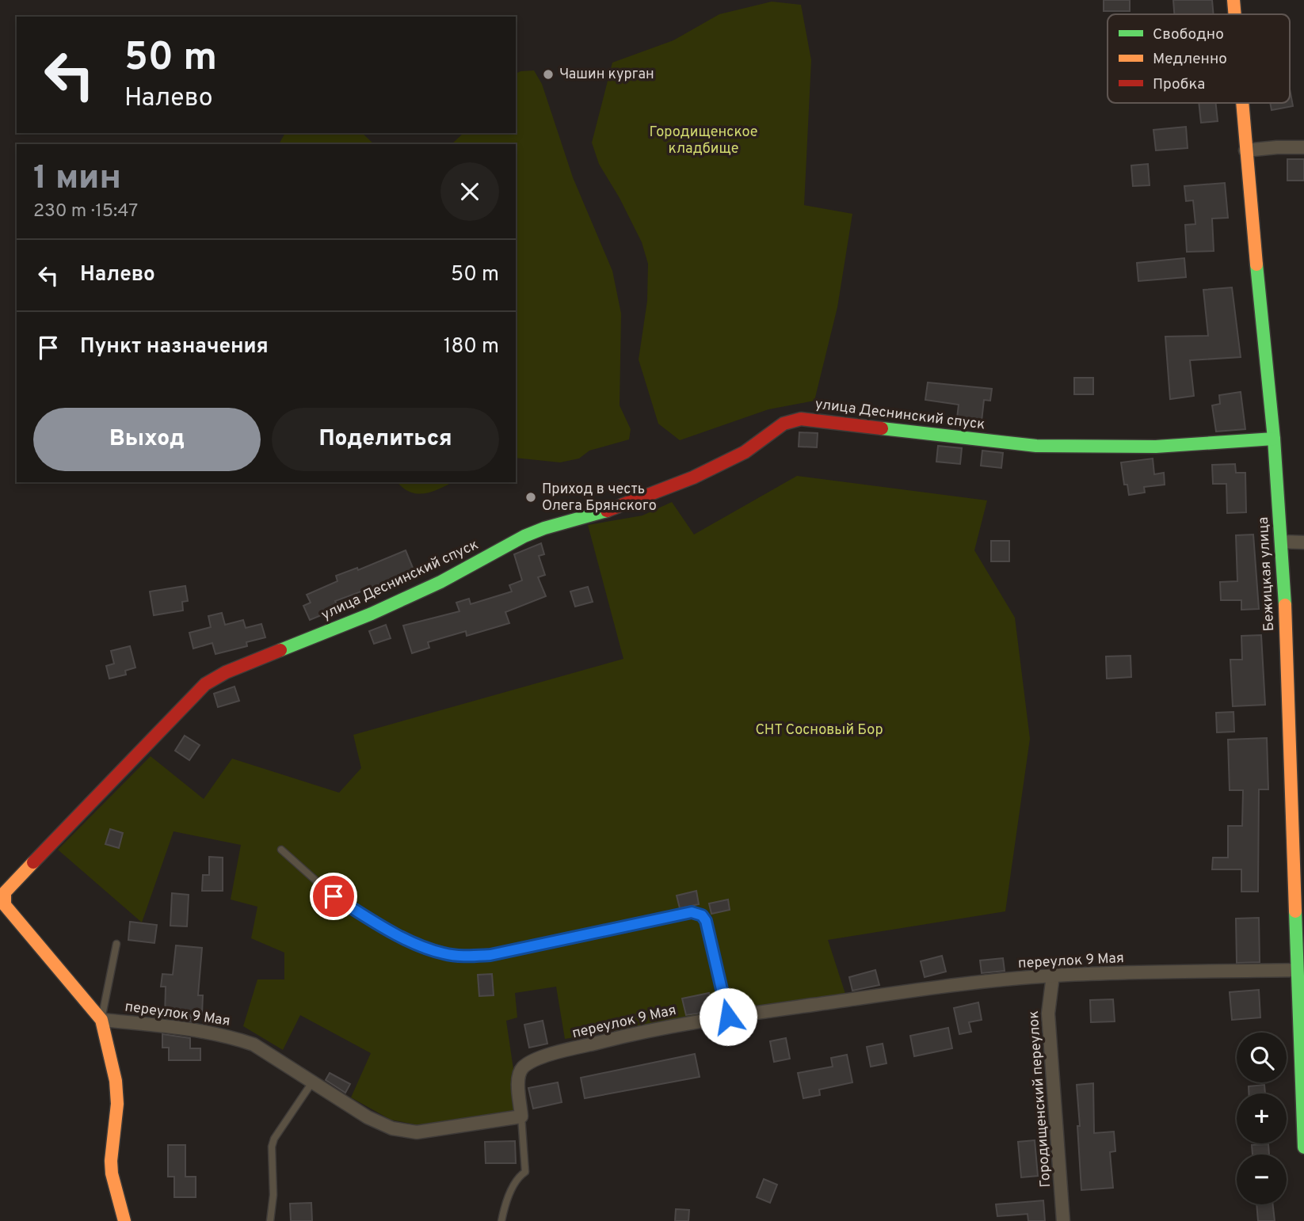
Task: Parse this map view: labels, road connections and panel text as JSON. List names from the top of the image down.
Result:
{
  "streets": {
    "street": [
      "улица Деснинский спуск",
      "Бежицкая улица",
      "переулок 9 Мая",
      "Городищенский переулок"
    ]
  },
  "crossings": [
    ["улица Деснинский спуск", "Бежицкая улица"],
    ["улица Деснинский спуск", "переулок 9 Мая"],
    ["Бежицкая улица", "переулок 9 Мая"],
    ["переулок 9 Мая", "Городищенский переулок"]
  ],
  "parks": ["Городищенское кладбище", "СНТ Сосновый Бор"],
  "places": ["Чашин курган", "Приход в честь Олега Брянского"],
  "legend": ["Свободно", "Медленно", "Пробка"],
  "page": {
    "turn": ["50 m", "Налево"],
    "heading": ["1 мин", "230 m · 15:47"],
    "list": [
      {
        "name": "Налево",
        "value": "50 m"
      },
      {
        "name": "Пункт назначения",
        "value": "180 m"
      }
    ],
    "buttons": ["Выход", "Поделиться"],
    "map_buttons": ["+", "−"]
  }
}
